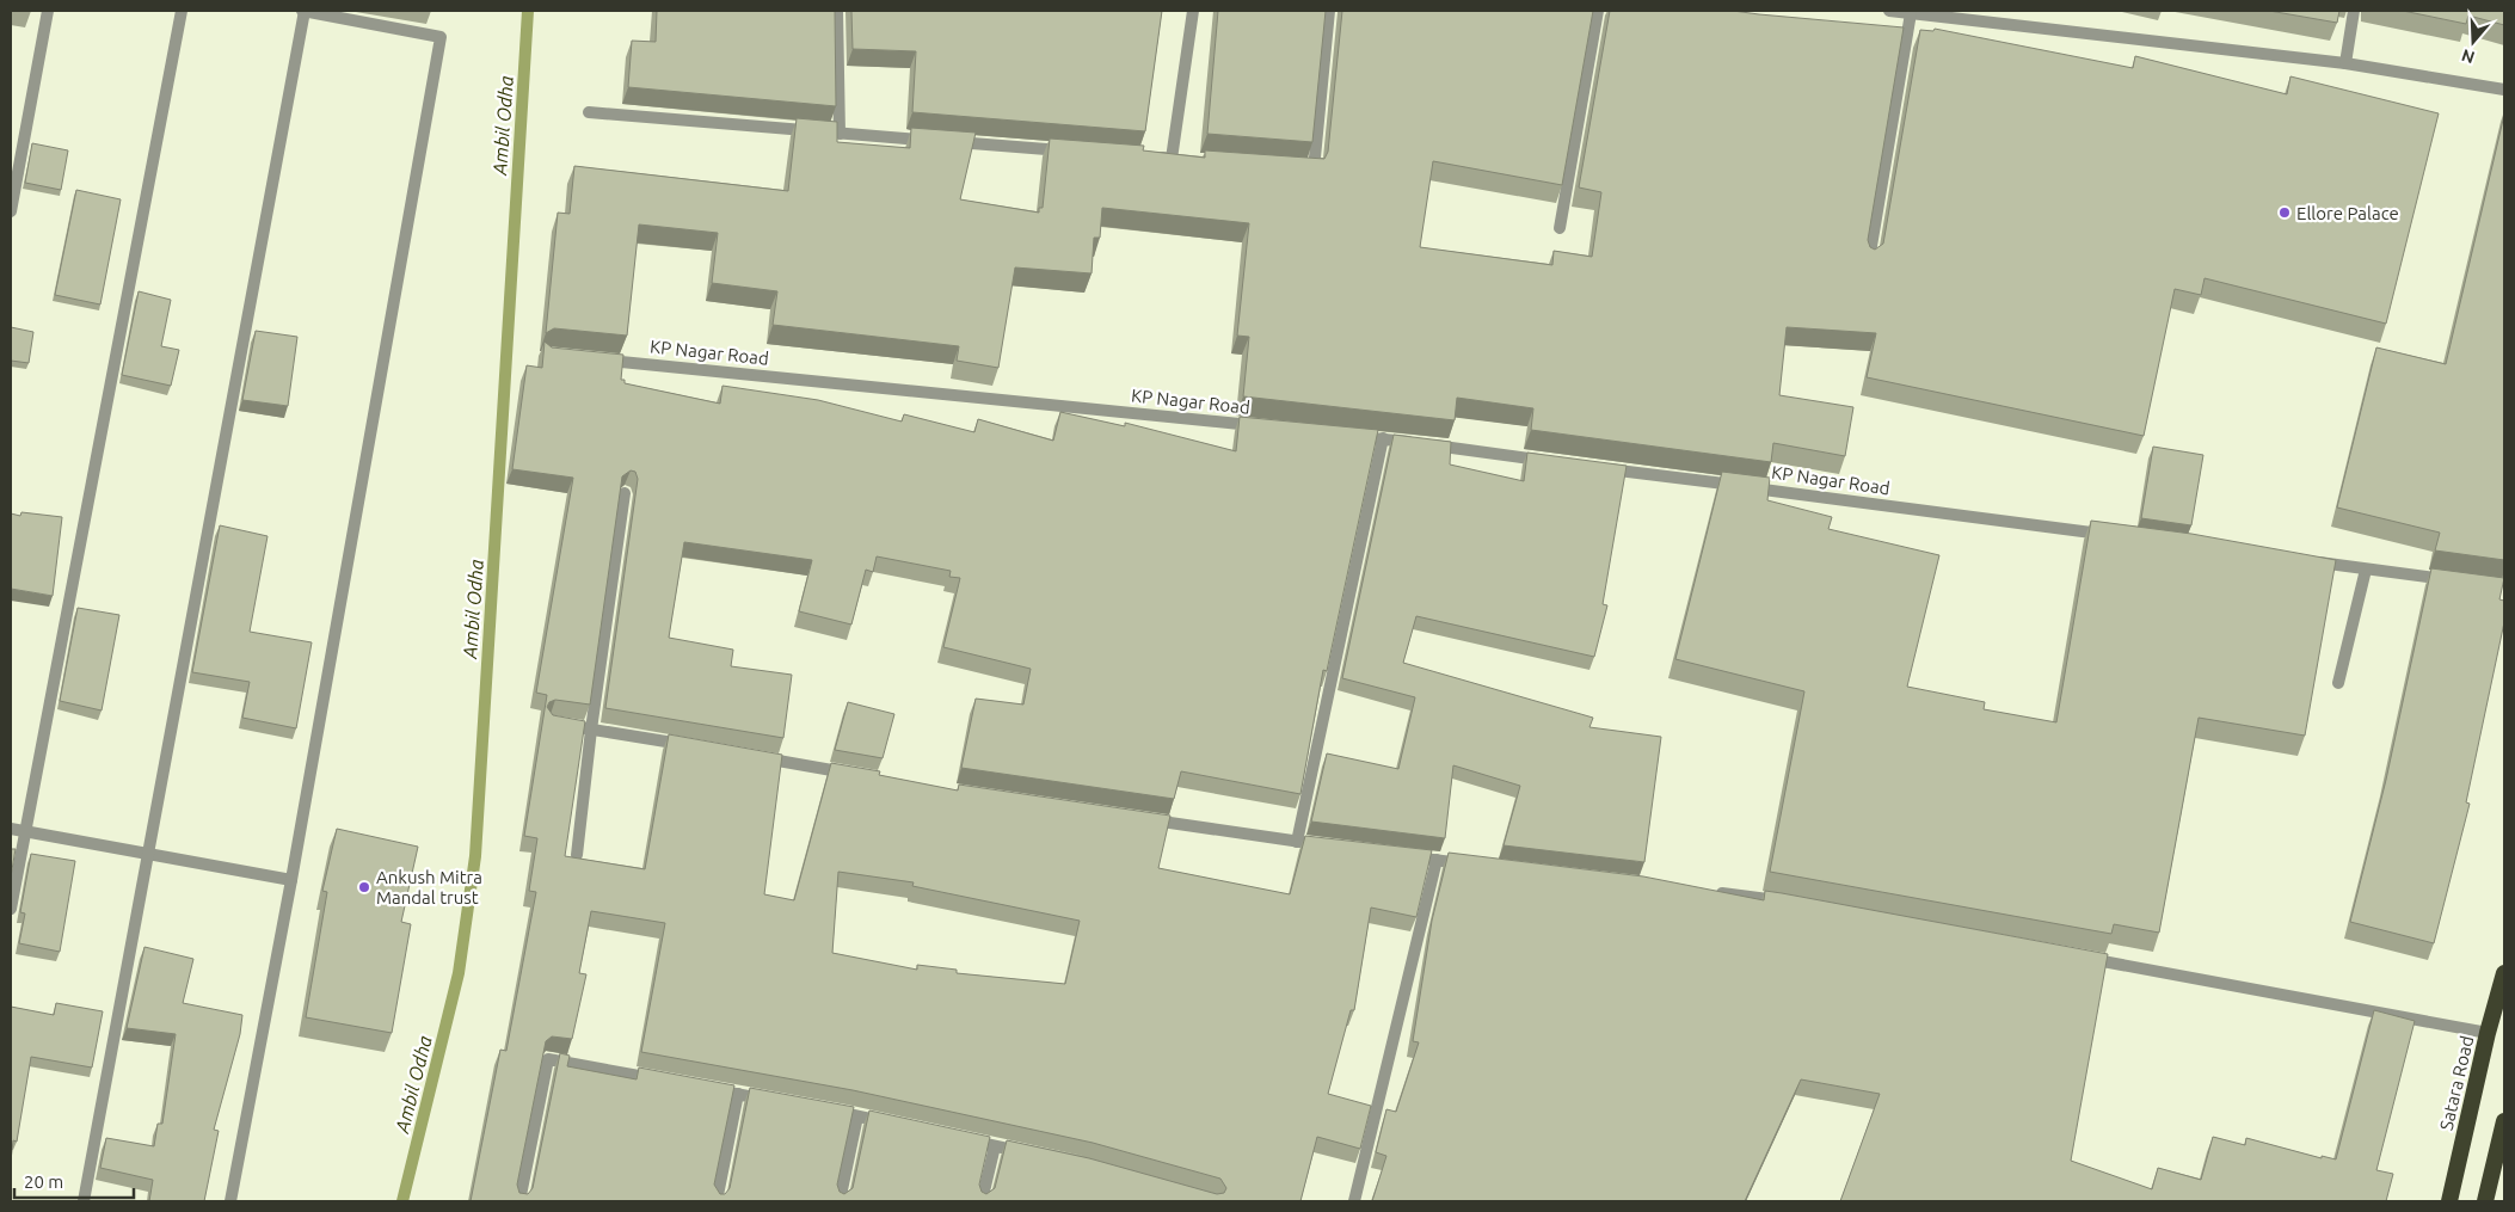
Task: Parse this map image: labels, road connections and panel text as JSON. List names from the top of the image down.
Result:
{
  "streets": {
    "highway": ["Satara Road"],
    "street": ["KP Nagar Road"]
  },
  "water": ["Ambil Odha"],
  "places": ["Ellore Palace", "Ankush Mitra Mandal trust"],
  "scale_bar": "20 m",
  "north": "bottom"
}
